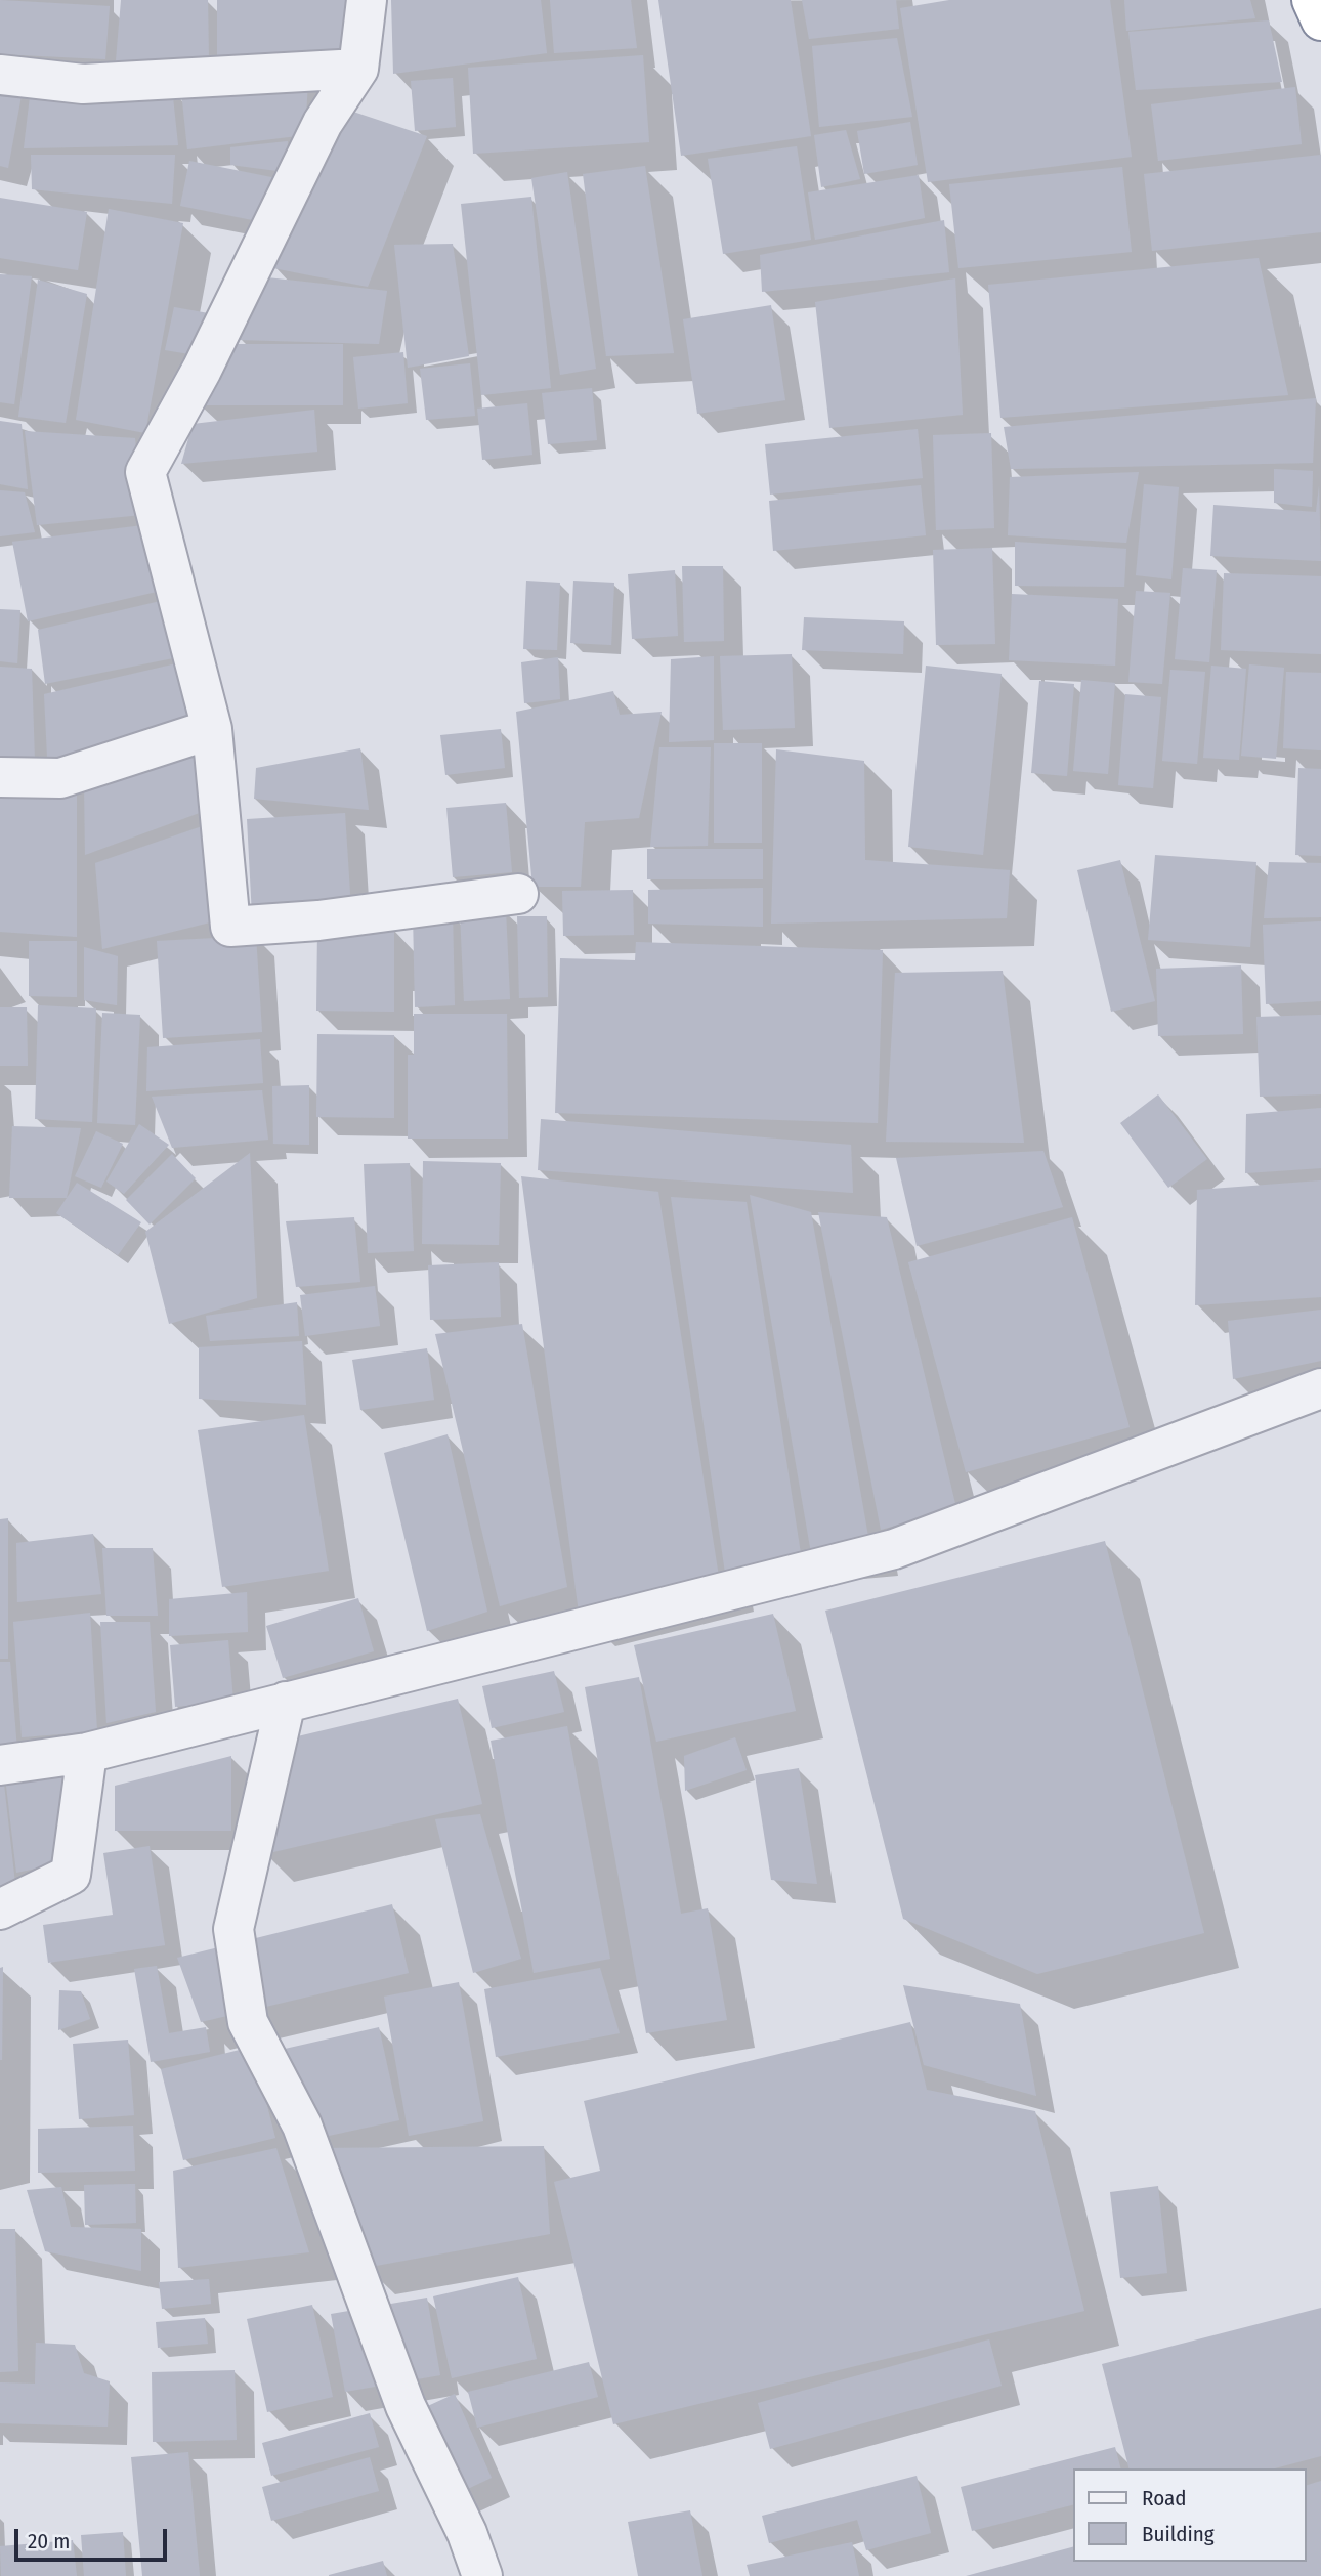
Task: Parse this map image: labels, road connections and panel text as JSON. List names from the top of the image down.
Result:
{
  "legend": ["Road", "Building"],
  "scale_bar": "20 m"
}
